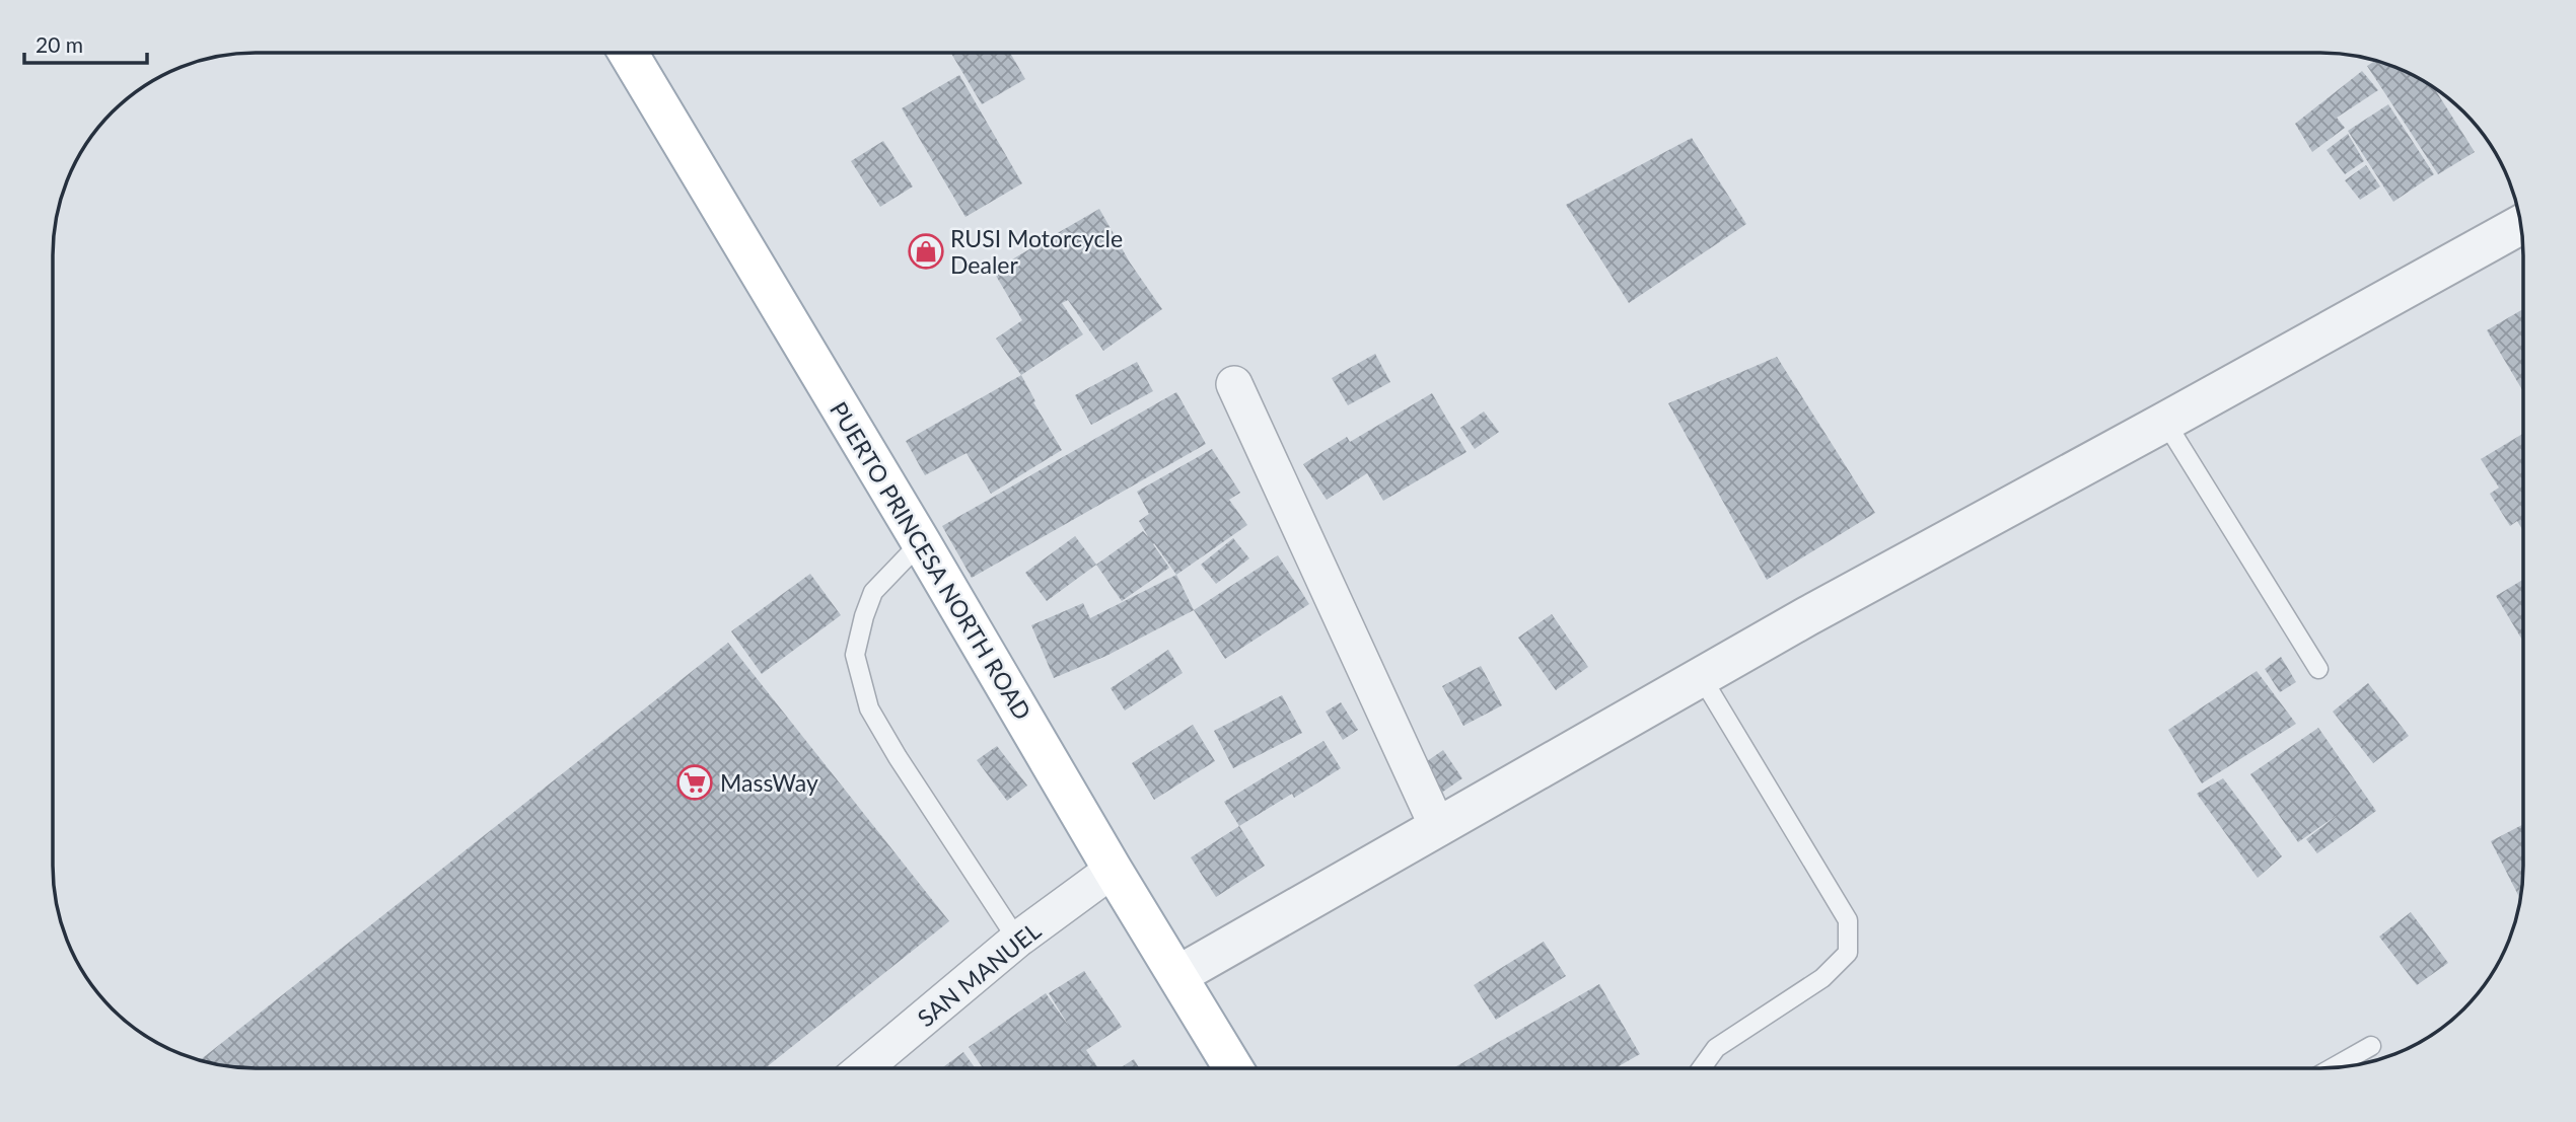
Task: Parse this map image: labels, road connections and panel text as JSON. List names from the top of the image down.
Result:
{
  "streets": {
    "main road": ["PUERTO PRINCESA NORTH ROAD"],
    "street": ["SAN MANUEL"]
  },
  "crossings": [
    ["PUERTO PRINCESA NORTH ROAD", "SAN MANUEL"]
  ],
  "places": {
    "shop": ["RUSI Motorcycle Dealer"],
    "supermarket": ["MassWay"]
  },
  "scale_bar": "20 m"
}
